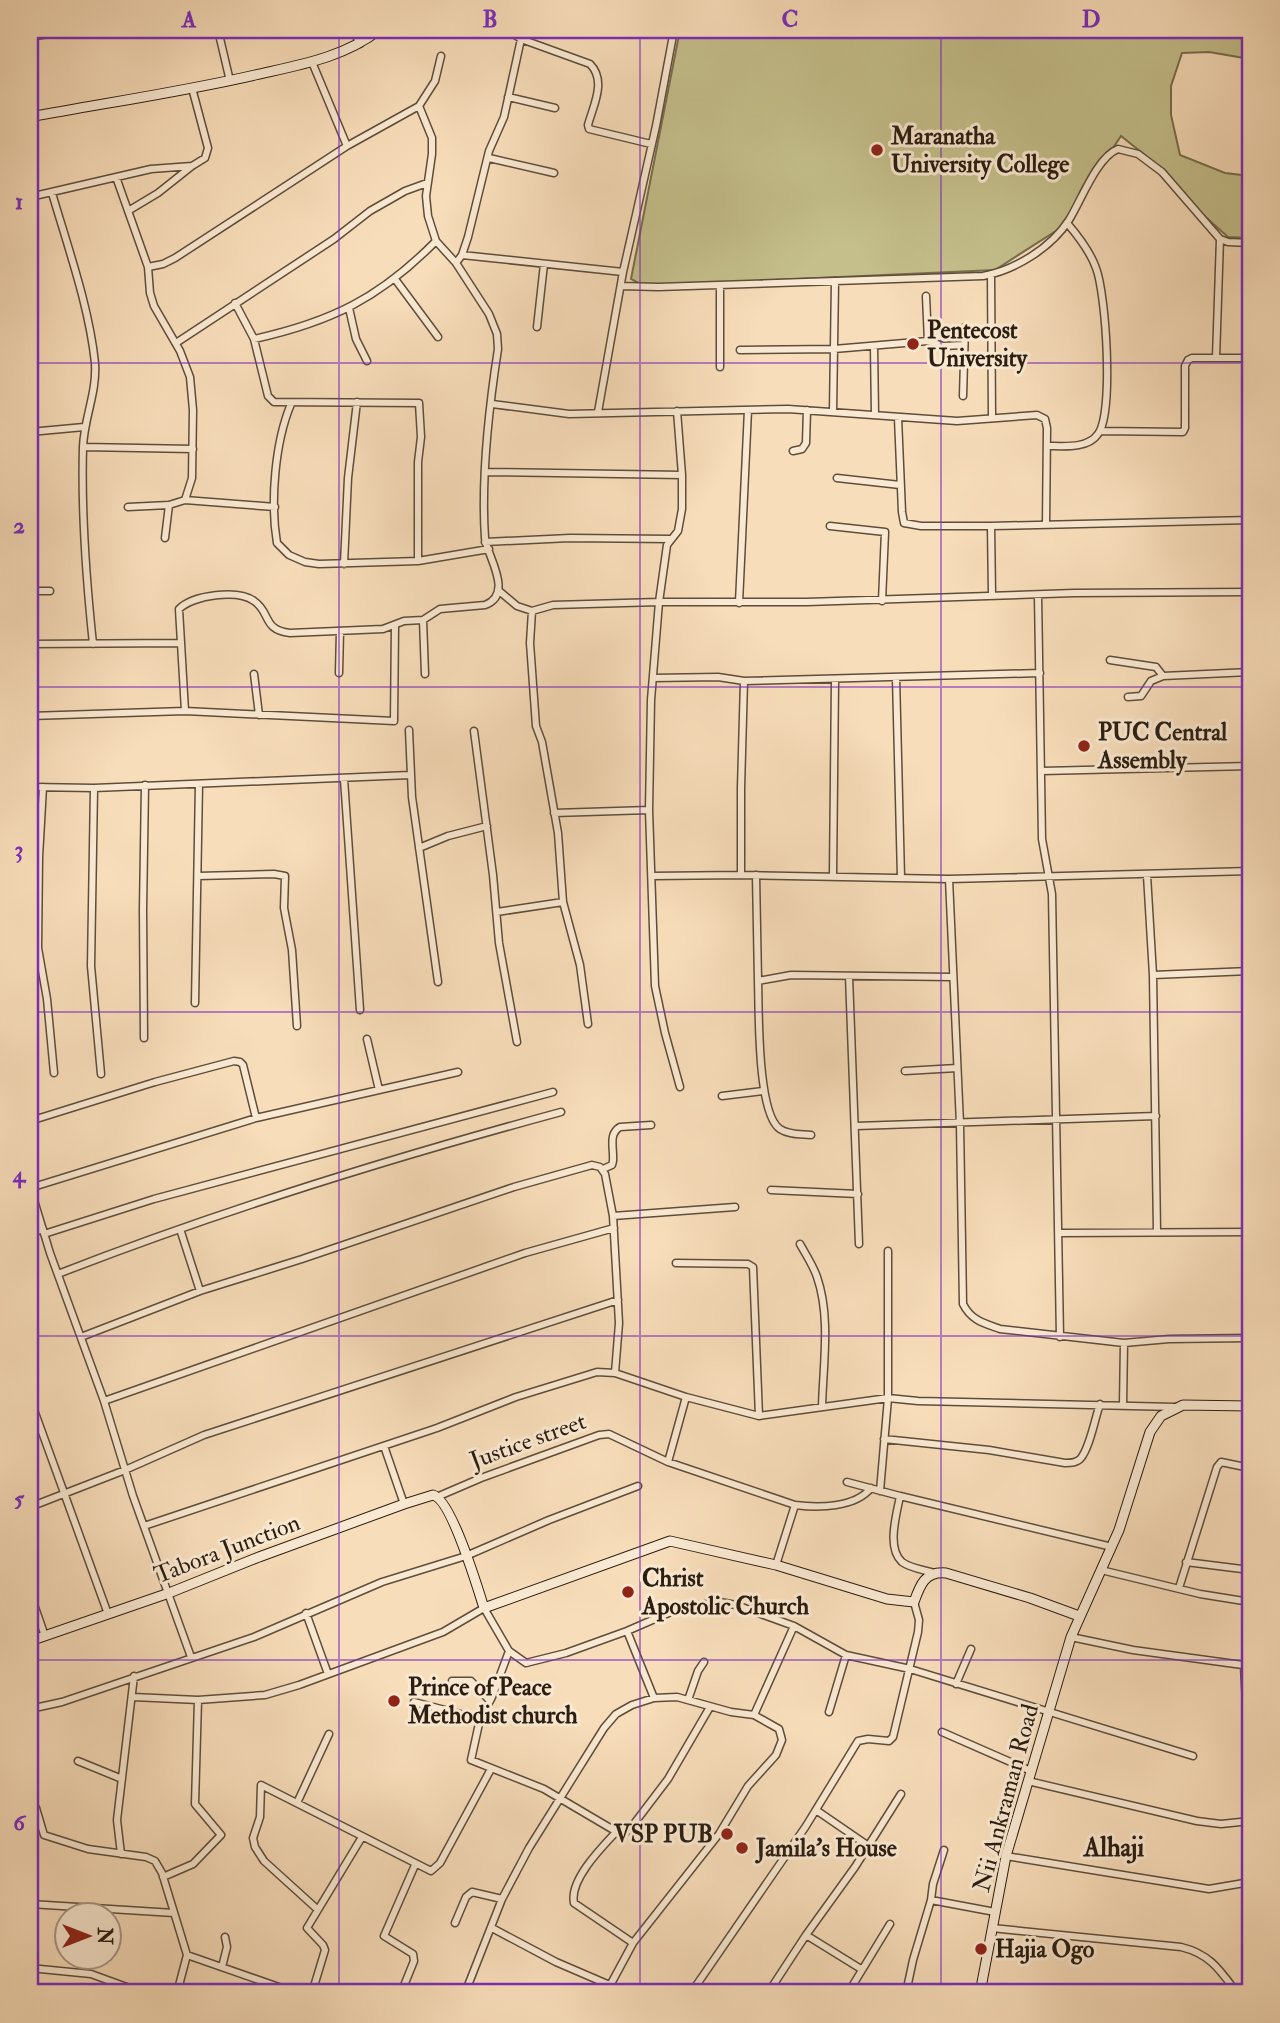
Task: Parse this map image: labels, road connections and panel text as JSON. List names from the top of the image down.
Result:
{
  "streets": {
    "street": ["Justice street", "Tabora Junction", "Nii Ankraman Road"]
  },
  "crossings": [
    ["Justice street", "Tabora Junction"]
  ],
  "districts": ["Alhaji"],
  "places": [
    "Maranatha University College",
    "Pentecost University",
    "PUC Central Assembly",
    "Christ Apostolic Church",
    "Prince of Peace Methodist church",
    "VSP PUB",
    "Jamila's House",
    "Hajia Ogo"
  ],
  "north": "right",
  "grid": {
    "columns": [
      "A",
      "B",
      "C",
      "D"
    ],
    "rows": [
      "1",
      "2",
      "3",
      "4",
      "5",
      "6"
    ]
  }
}
